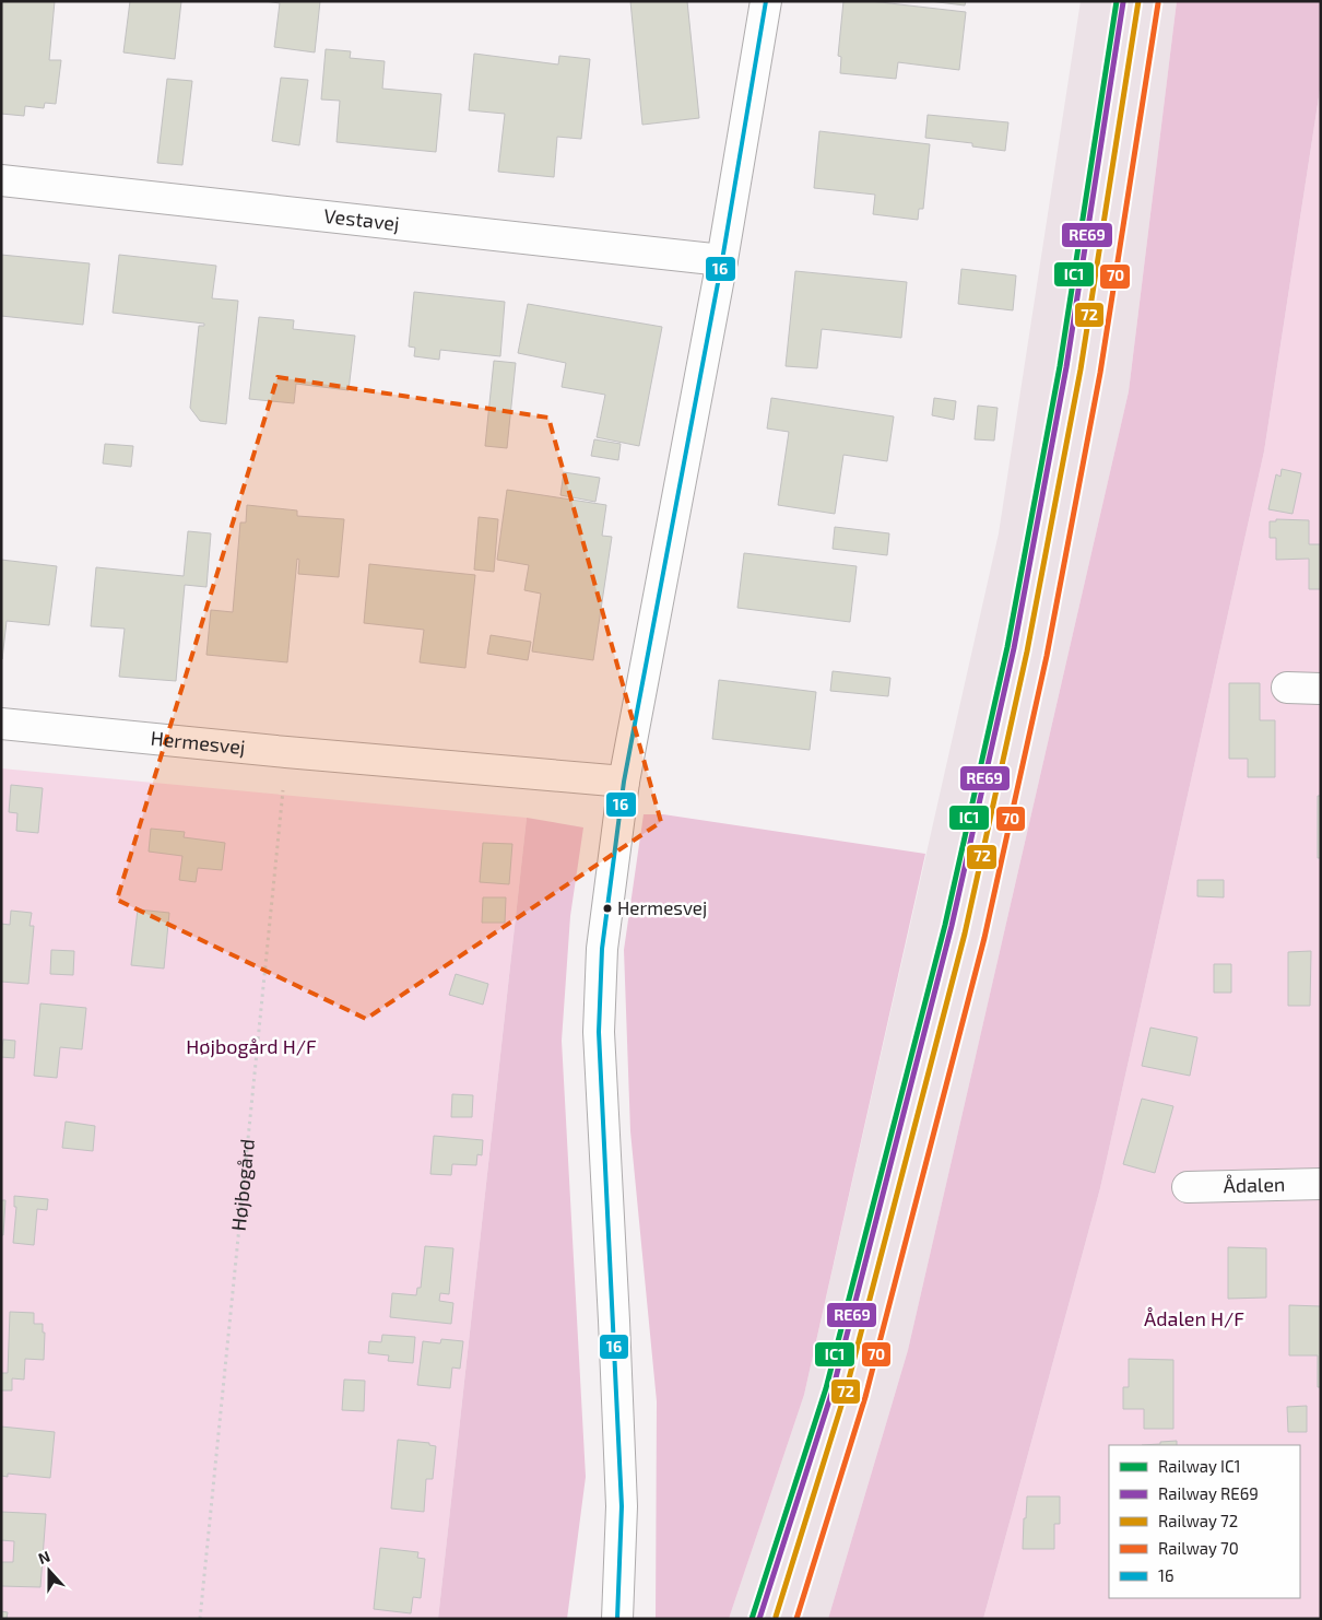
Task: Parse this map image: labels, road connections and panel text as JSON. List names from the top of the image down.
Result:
{
  "streets": {
    "street": ["Vestavej", "Hermesvej", "Ådalen"],
    "path": ["Højbogård"]
  },
  "crossings": [
    ["Hermesvej", "Højbogård"]
  ],
  "parks": ["Højbogård H/F", "Ådalen H/F"],
  "places": ["Hermesvej"],
  "lines": [
    "rail line IC1",
    "rail line 72",
    "transit line 16",
    "rail line RE69",
    "rail line 70"
  ],
  "legend": [
    "Railway IC1",
    "Railway RE69",
    "Railway 72",
    "Railway 70",
    "16"
  ],
  "north": "top"
}
